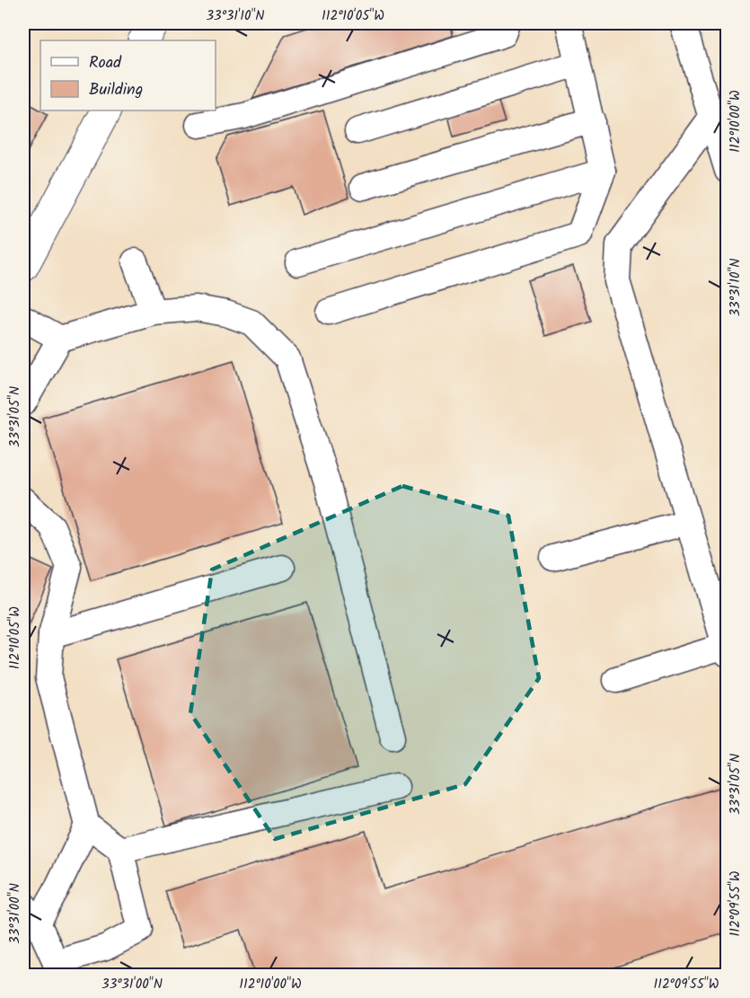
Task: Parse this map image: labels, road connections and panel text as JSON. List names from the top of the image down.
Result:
{
  "legend": ["Road", "Building"],
  "coordinates": [
    "33°31'10\"N",
    "112°10'05\"W",
    "112°10'00\"W",
    "33°31'05\"N",
    "112°09'55\"W",
    "33°31'00\"N"
  ]
}
